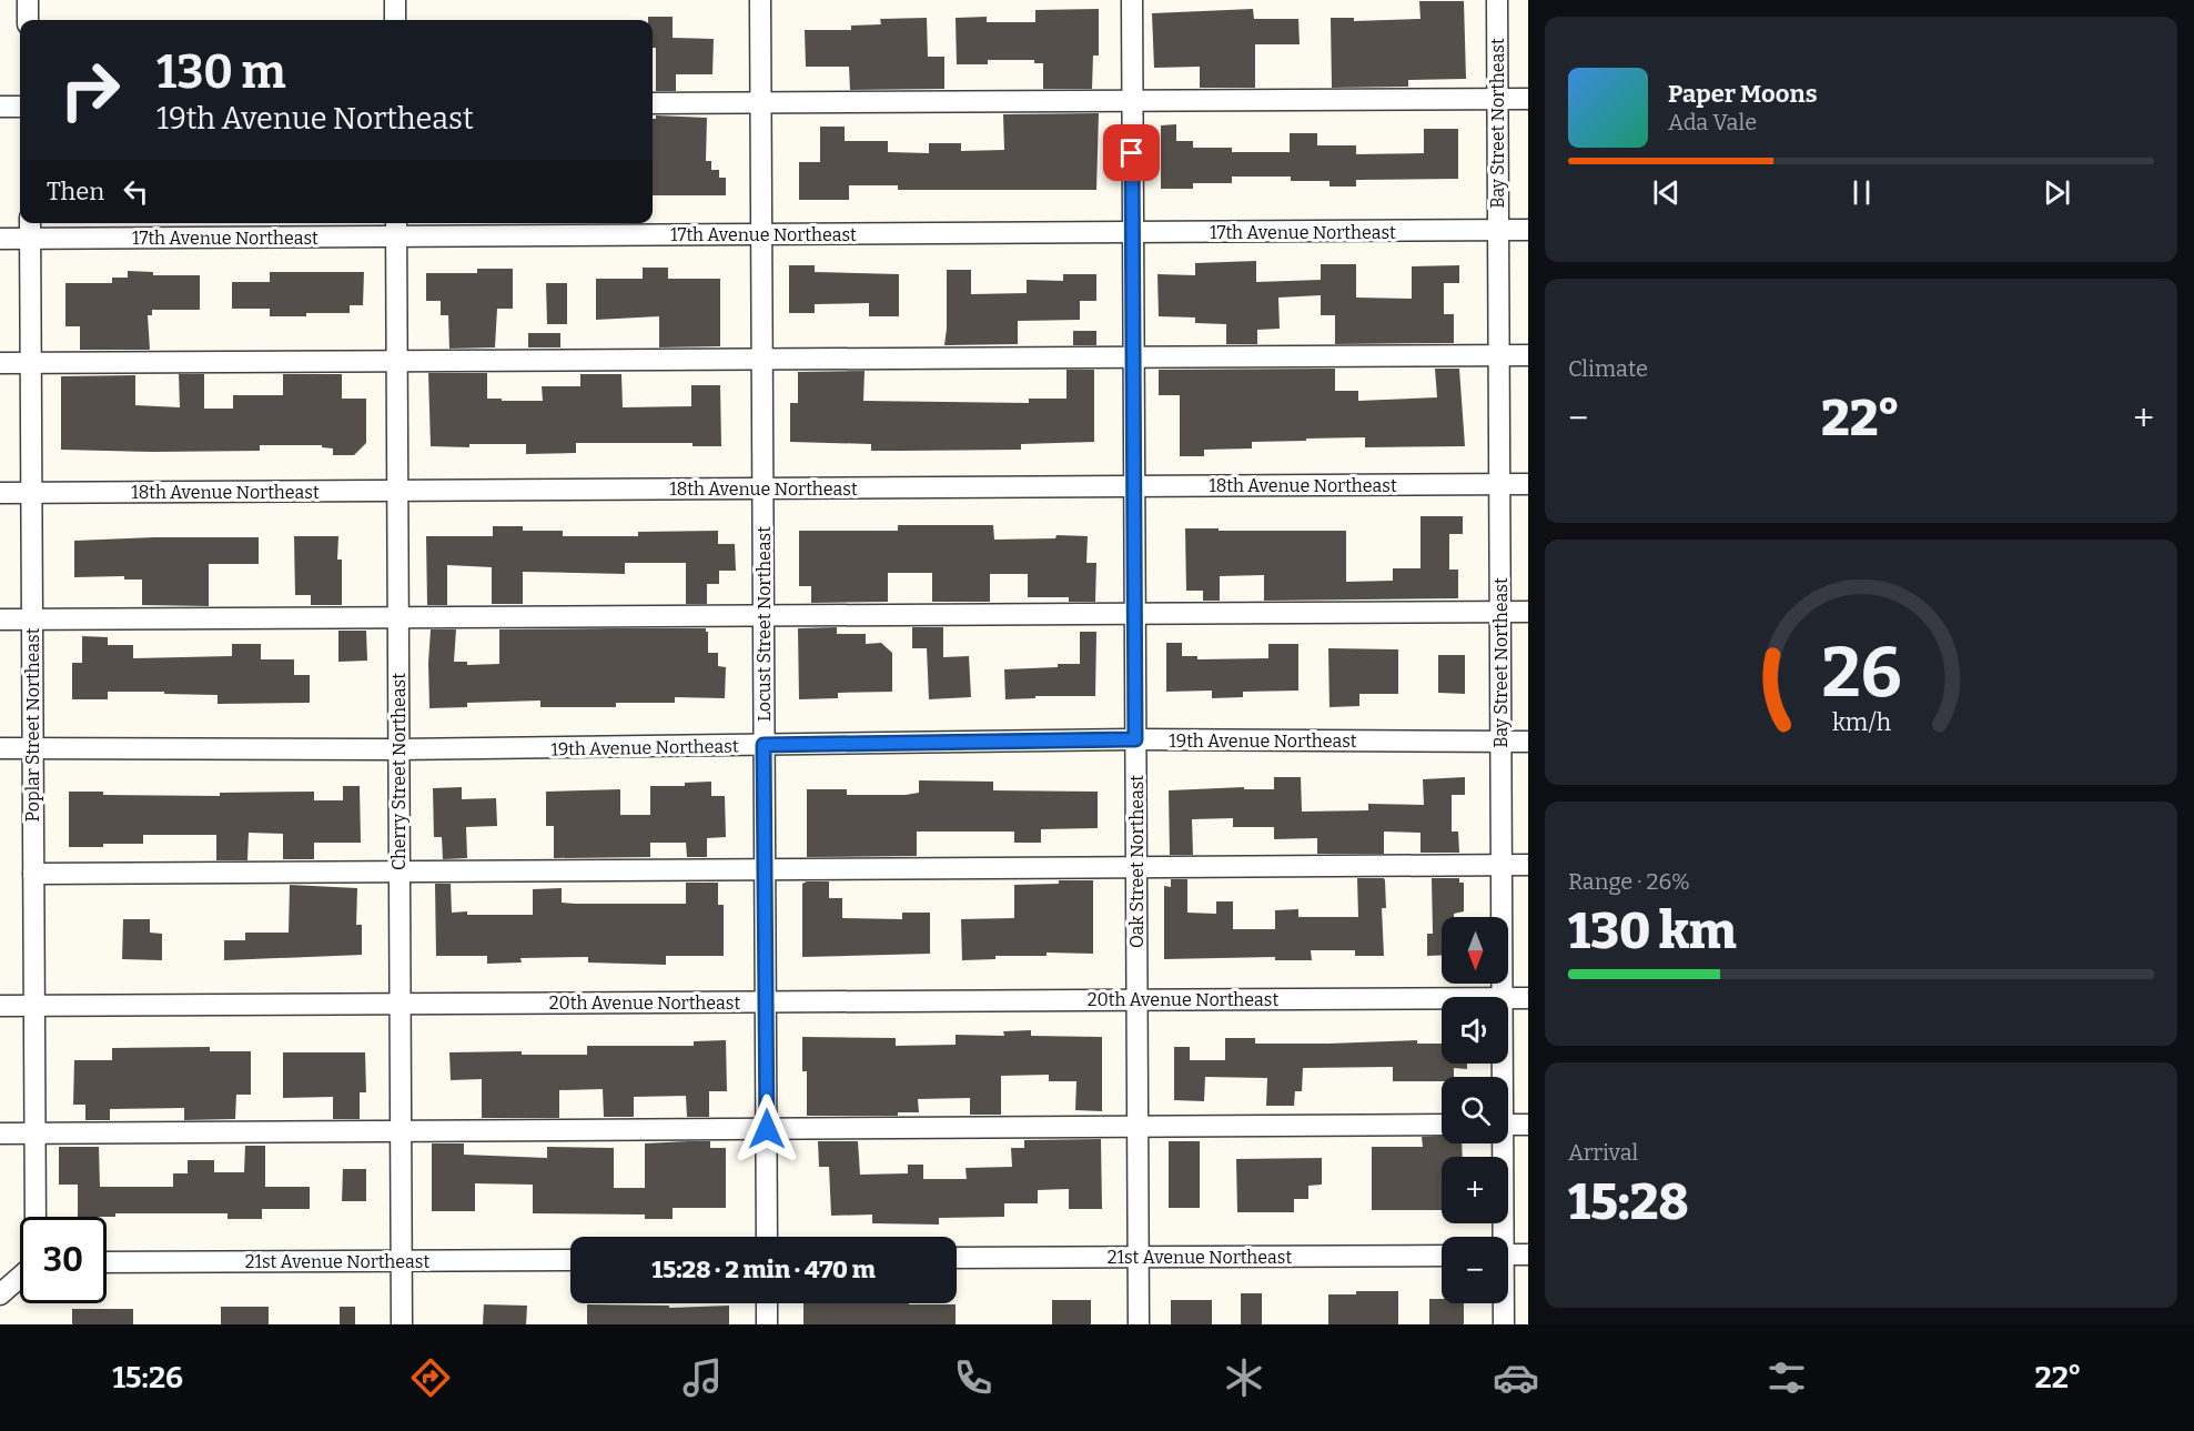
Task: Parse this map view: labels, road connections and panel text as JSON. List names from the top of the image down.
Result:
{
  "streets": {
    "street": [
      "Bay Street Northeast",
      "17th Avenue Northeast",
      "18th Avenue Northeast",
      "Locust Street Northeast",
      "Poplar Street Northeast",
      "19th Avenue Northeast",
      "Cherry Street Northeast",
      "Oak Street Northeast",
      "20th Avenue Northeast",
      "21st Avenue Northeast"
    ]
  },
  "crossings": [
    ["Bay Street Northeast", "17th Avenue Northeast"],
    ["Bay Street Northeast", "18th Avenue Northeast"],
    ["Bay Street Northeast", "19th Avenue Northeast"],
    ["17th Avenue Northeast", "Locust Street Northeast"],
    ["17th Avenue Northeast", "Poplar Street Northeast"],
    ["17th Avenue Northeast", "Cherry Street Northeast"],
    ["17th Avenue Northeast", "Oak Street Northeast"],
    ["18th Avenue Northeast", "Locust Street Northeast"],
    ["18th Avenue Northeast", "Poplar Street Northeast"],
    ["18th Avenue Northeast", "Cherry Street Northeast"],
    ["18th Avenue Northeast", "Oak Street Northeast"],
    ["Locust Street Northeast", "19th Avenue Northeast"],
    ["Locust Street Northeast", "20th Avenue Northeast"],
    ["Poplar Street Northeast", "19th Avenue Northeast"],
    ["Poplar Street Northeast", "20th Avenue Northeast"],
    ["19th Avenue Northeast", "Cherry Street Northeast"],
    ["19th Avenue Northeast", "Oak Street Northeast"],
    ["Cherry Street Northeast", "20th Avenue Northeast"],
    ["Cherry Street Northeast", "21st Avenue Northeast"],
    ["Oak Street Northeast", "20th Avenue Northeast"],
    ["Oak Street Northeast", "21st Avenue Northeast"]
  ],
  "north": "bottom",
  "page": {
    "turn": ["130 m", "19th Avenue Northeast"],
    "song": ["Paper Moons", "Ada Vale"],
    "then": "Then",
    "tile": [
      "Climate",
      ["Range · 26%", "130 km"],
      ["Arrival", "15:28"]
    ],
    "heat": ["−", "22°", "+"],
    "map_buttons": ["+", "−"],
    "limit": "30",
    "trip": "15:28 · 2 min · 470 m",
    "tabs": ["15:26", "22°"],
    "gauge": ["26", "km/h"]
  }
}
